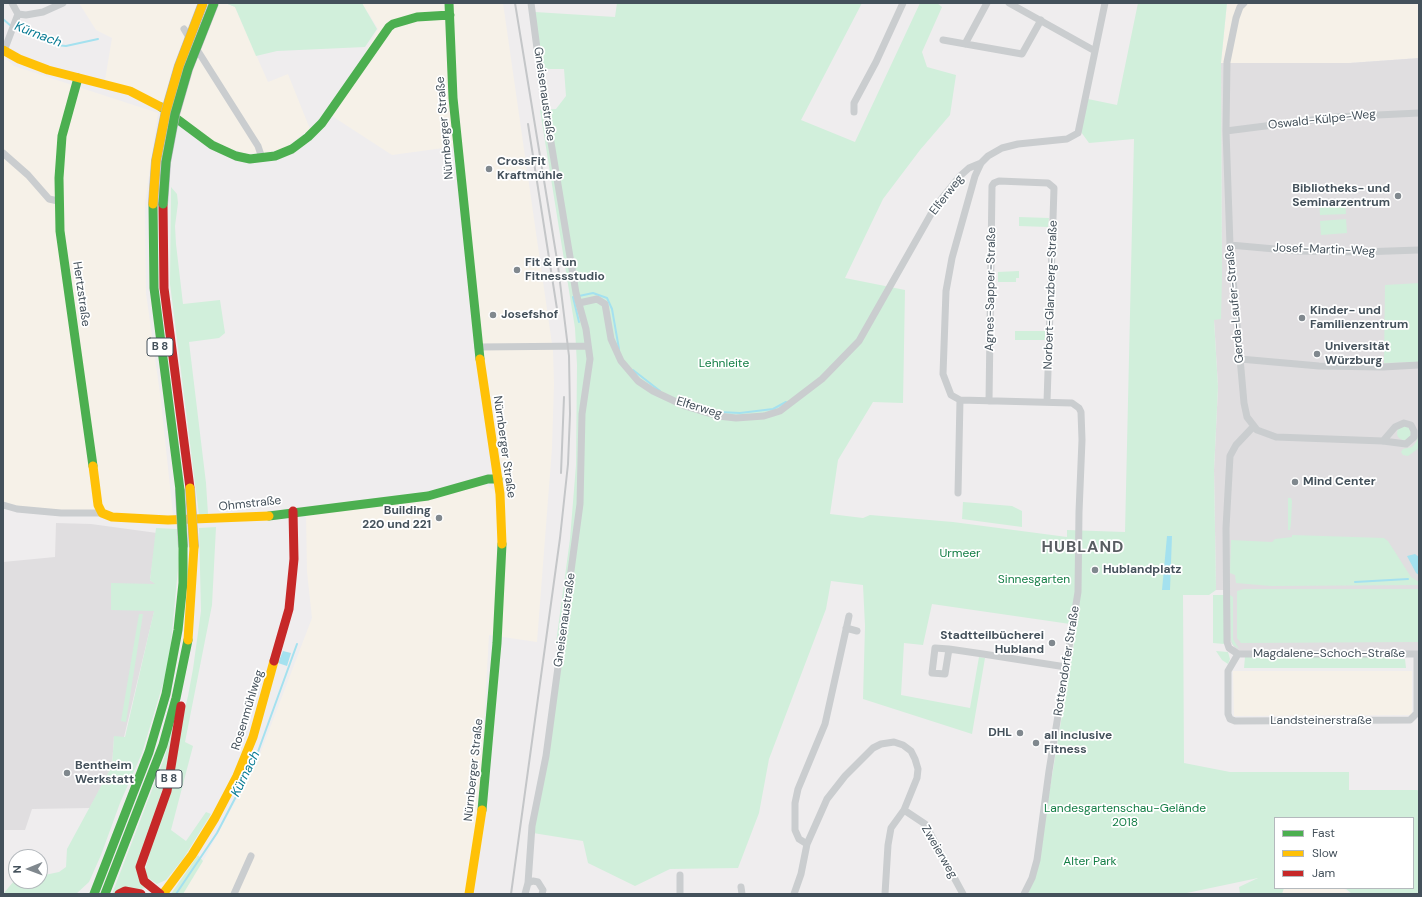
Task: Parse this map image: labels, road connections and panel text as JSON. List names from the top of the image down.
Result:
{
  "streets": {
    "main road": [
      "Nürnberger Straße",
      "Hertzstraße",
      "B 8",
      "Ohmstraße",
      "Rosenmühlweg"
    ],
    "street": [
      "Gneisenaustraße",
      "Oswald-Külpe-Weg",
      "Elferweg",
      "Josef-Martin-Weg",
      "Agnes-Sapper-Straße",
      "Norbert-Glanzberg-Straße",
      "Gerda-Laufer-Straße",
      "Magdalene-Schoch-Straße",
      "Rottendorfer Straße",
      "Landsteinerstraße",
      "Zweierweg"
    ]
  },
  "crossings": [
    ["Gneisenaustraße", "Elferweg"],
    ["Oswald-Külpe-Weg", "Gerda-Laufer-Straße"],
    ["Nürnberger Straße", "Ohmstraße"],
    ["Josef-Martin-Weg", "Gerda-Laufer-Straße"],
    ["Agnes-Sapper-Straße", "Norbert-Glanzberg-Straße"],
    ["Hertzstraße", "Ohmstraße"],
    ["Norbert-Glanzberg-Straße", "Rottendorfer Straße"],
    ["Ohmstraße", "Rosenmühlweg"],
    ["Magdalene-Schoch-Straße", "Landsteinerstraße"]
  ],
  "districts": ["HUBLAND"],
  "water": ["Kürnach"],
  "parks": [
    "Lehnleite",
    "Urmeer",
    "Sinnesgarten",
    "Landesgartenschau-Gelände 2018",
    "Alter Park"
  ],
  "places": [
    "CrossFit Kraftmühle",
    "Bibliotheks- und Seminarzentrum",
    "Fit & Fun Fitnessstudio",
    "Josefshof",
    "Kinder- und Familienzentrum",
    "Universität Würzburg",
    "Mind Center",
    "Building 220 und 221",
    "Hublandplatz",
    "Stadtteilbücherei Hubland",
    "DHL",
    "all inclusive Fitness",
    "Bentheim Werkstatt"
  ],
  "legend": ["Fast", "Slow", "Jam"],
  "north": "left"
}
